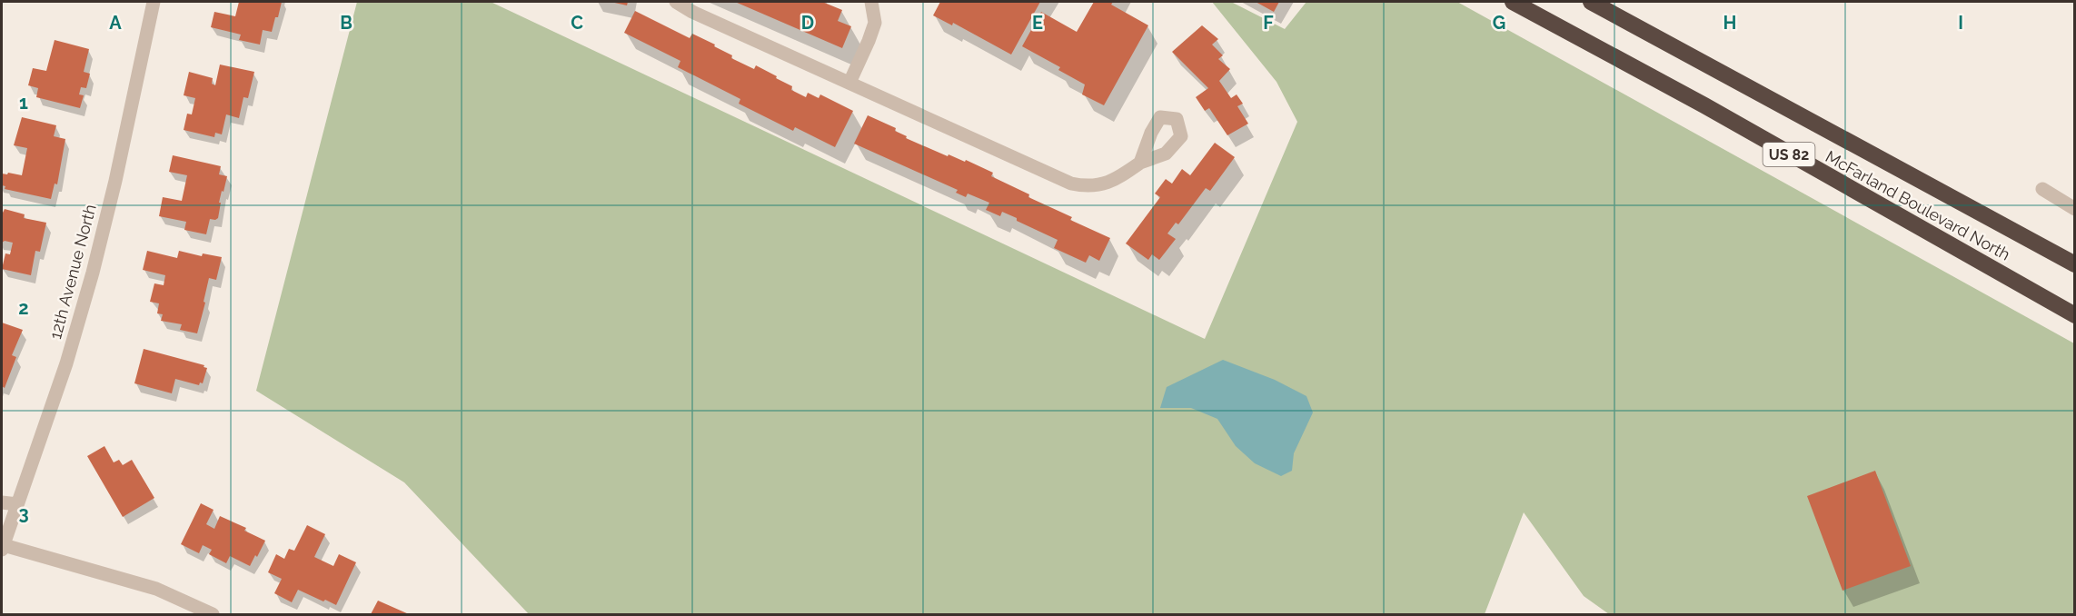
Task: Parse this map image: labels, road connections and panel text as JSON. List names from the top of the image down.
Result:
{
  "streets": {
    "highway": ["US 82", "McFarland Boulevard North"],
    "street": ["12th Avenue North"]
  },
  "grid": {
    "columns": [
      "A",
      "B",
      "C",
      "D",
      "E",
      "F",
      "G",
      "H",
      "I"
    ],
    "rows": ["1", "2", "3"]
  }
}
